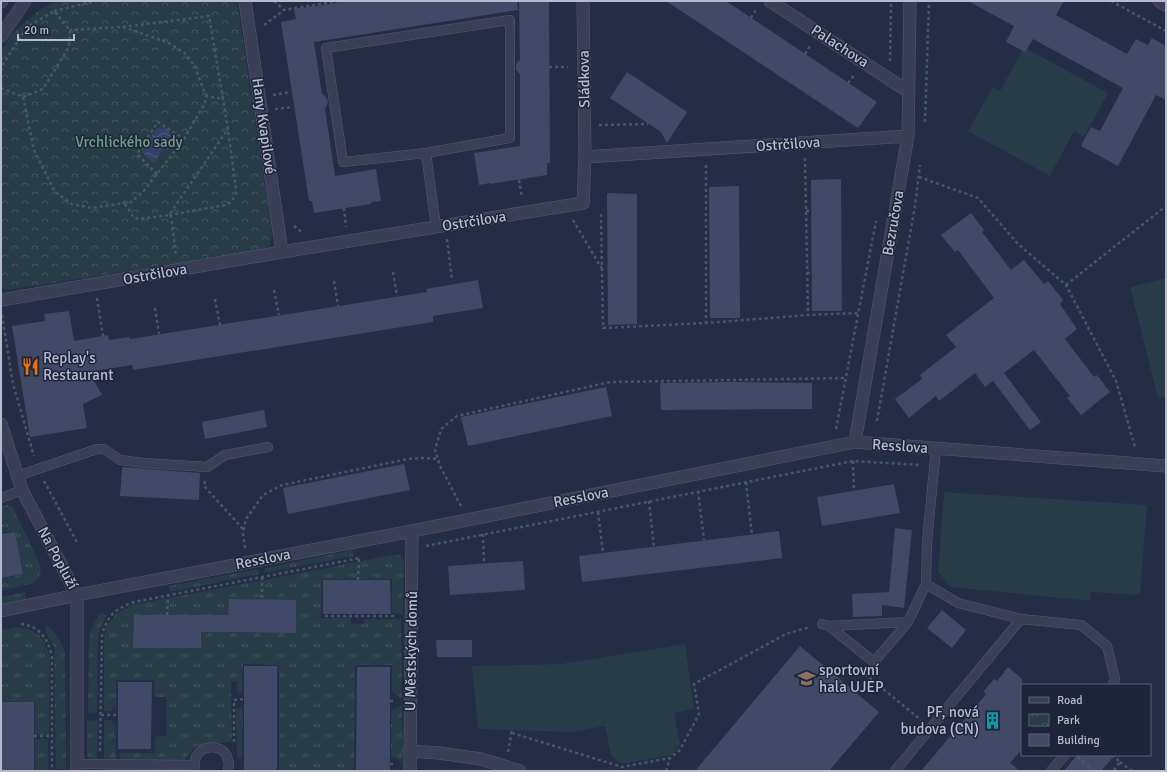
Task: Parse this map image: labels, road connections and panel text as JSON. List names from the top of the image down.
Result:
{
  "streets": {
    "street": [
      "Palachova",
      "Sládkova",
      "Hany Kvapilové",
      "Ostrčilova",
      "Bezručova",
      "Resslova",
      "Na Popluží",
      "U Městských domů"
    ]
  },
  "crossings": [
    ["Palachova", "Bezručova"],
    ["Sládkova", "Ostrčilova"],
    ["Hany Kvapilové", "Ostrčilova"],
    ["Ostrčilova", "Bezručova"],
    ["Bezručova", "Resslova"],
    ["Resslova", "Na Popluží"],
    ["Resslova", "U Městských domů"]
  ],
  "parks": ["Vrchlického sady"],
  "places": {
    "restaurant": ["Replay's Restaurant"],
    "school or university": ["sportovní hala UJEP"],
    "building": ["PF, nová budova (CN)"]
  },
  "legend": ["Road", "Park", "Building"],
  "scale_bar": "20 m"
}
